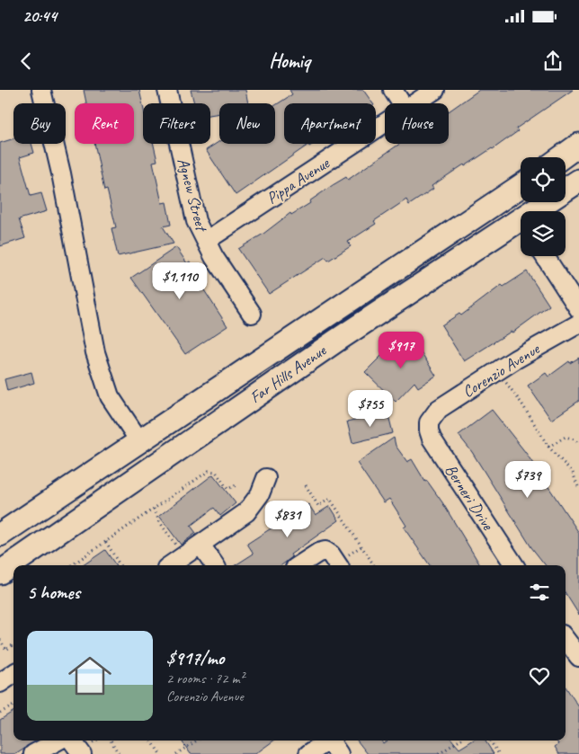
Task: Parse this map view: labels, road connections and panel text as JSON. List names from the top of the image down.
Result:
{
  "streets": {
    "main road": ["Far Hills Avenue"],
    "street": [
      "Pippa Avenue",
      "Agnew Street",
      "Corenzio Avenue",
      "Berneri Drive"
    ]
  },
  "crossings": [
    ["Pippa Avenue", "Agnew Street"],
    ["Corenzio Avenue", "Berneri Drive"]
  ],
  "page": {
    "status": "20:44",
    "header": "Homiq",
    "chip": [
      "Buy",
      "Rent",
      "Filters",
      "New",
      "Apartment",
      "House"
    ],
    "price": [
      "$1,110",
      "$917",
      "$755",
      "$739",
      "$831"
    ],
    "heading": "5 homes",
    "list": [
      {
        "name": "$917/mo",
        "note": "2 rooms · 72 m² · Corenzio Avenue"
      }
    ]
  }
}
